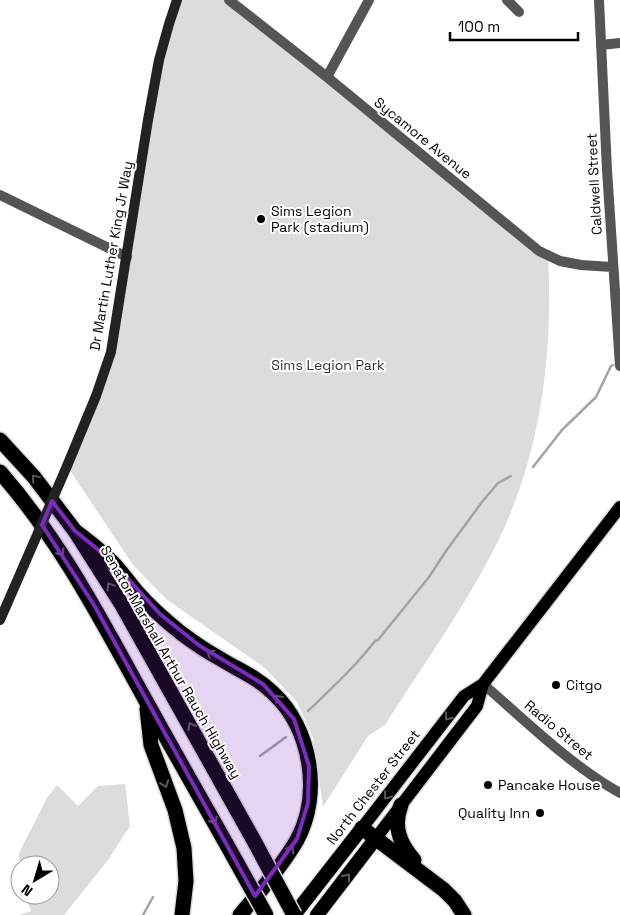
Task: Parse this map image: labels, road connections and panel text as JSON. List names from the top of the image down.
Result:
{
  "streets": {
    "highway": ["Senator Marshall Arthur Rauch Highway", "North Chester Street"],
    "main road": ["Dr Martin Luther King Jr Way"],
    "street": ["Sycamore Avenue", "Caldwell Street", "Radio Street"]
  },
  "crossings": [
    ["Sycamore Avenue", "Caldwell Street"],
    ["Senator Marshall Arthur Rauch Highway", "North Chester Street"],
    ["Radio Street", "North Chester Street"]
  ],
  "parks": ["Sims Legion Park"],
  "places": [
    "Sims Legion Park (stadium)",
    "Citgo",
    "Pancake House",
    "Quality Inn"
  ],
  "scale_bar": "100 m",
  "north": "bottom left"
}
